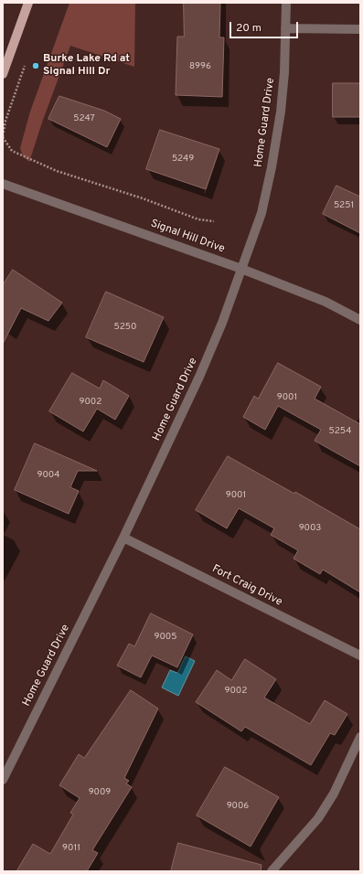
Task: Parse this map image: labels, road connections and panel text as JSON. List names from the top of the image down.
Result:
{
  "streets": {
    "street": ["Home Guard Drive", "Signal Hill Drive", "Fort Craig Drive"]
  },
  "crossings": [
    ["Home Guard Drive", "Signal Hill Drive"],
    ["Home Guard Drive", "Fort Craig Drive"]
  ],
  "places": ["Burke Lake Rd at Signal Hill Dr"],
  "house_numbers": [
    "8996",
    "5247",
    "5249",
    "5251",
    "5250",
    "9001",
    "9002",
    "5254",
    "9004",
    "9001",
    "9003",
    "9005",
    "9002",
    "9009",
    "9006",
    "9011"
  ],
  "scale_bar": "20 m"
}
